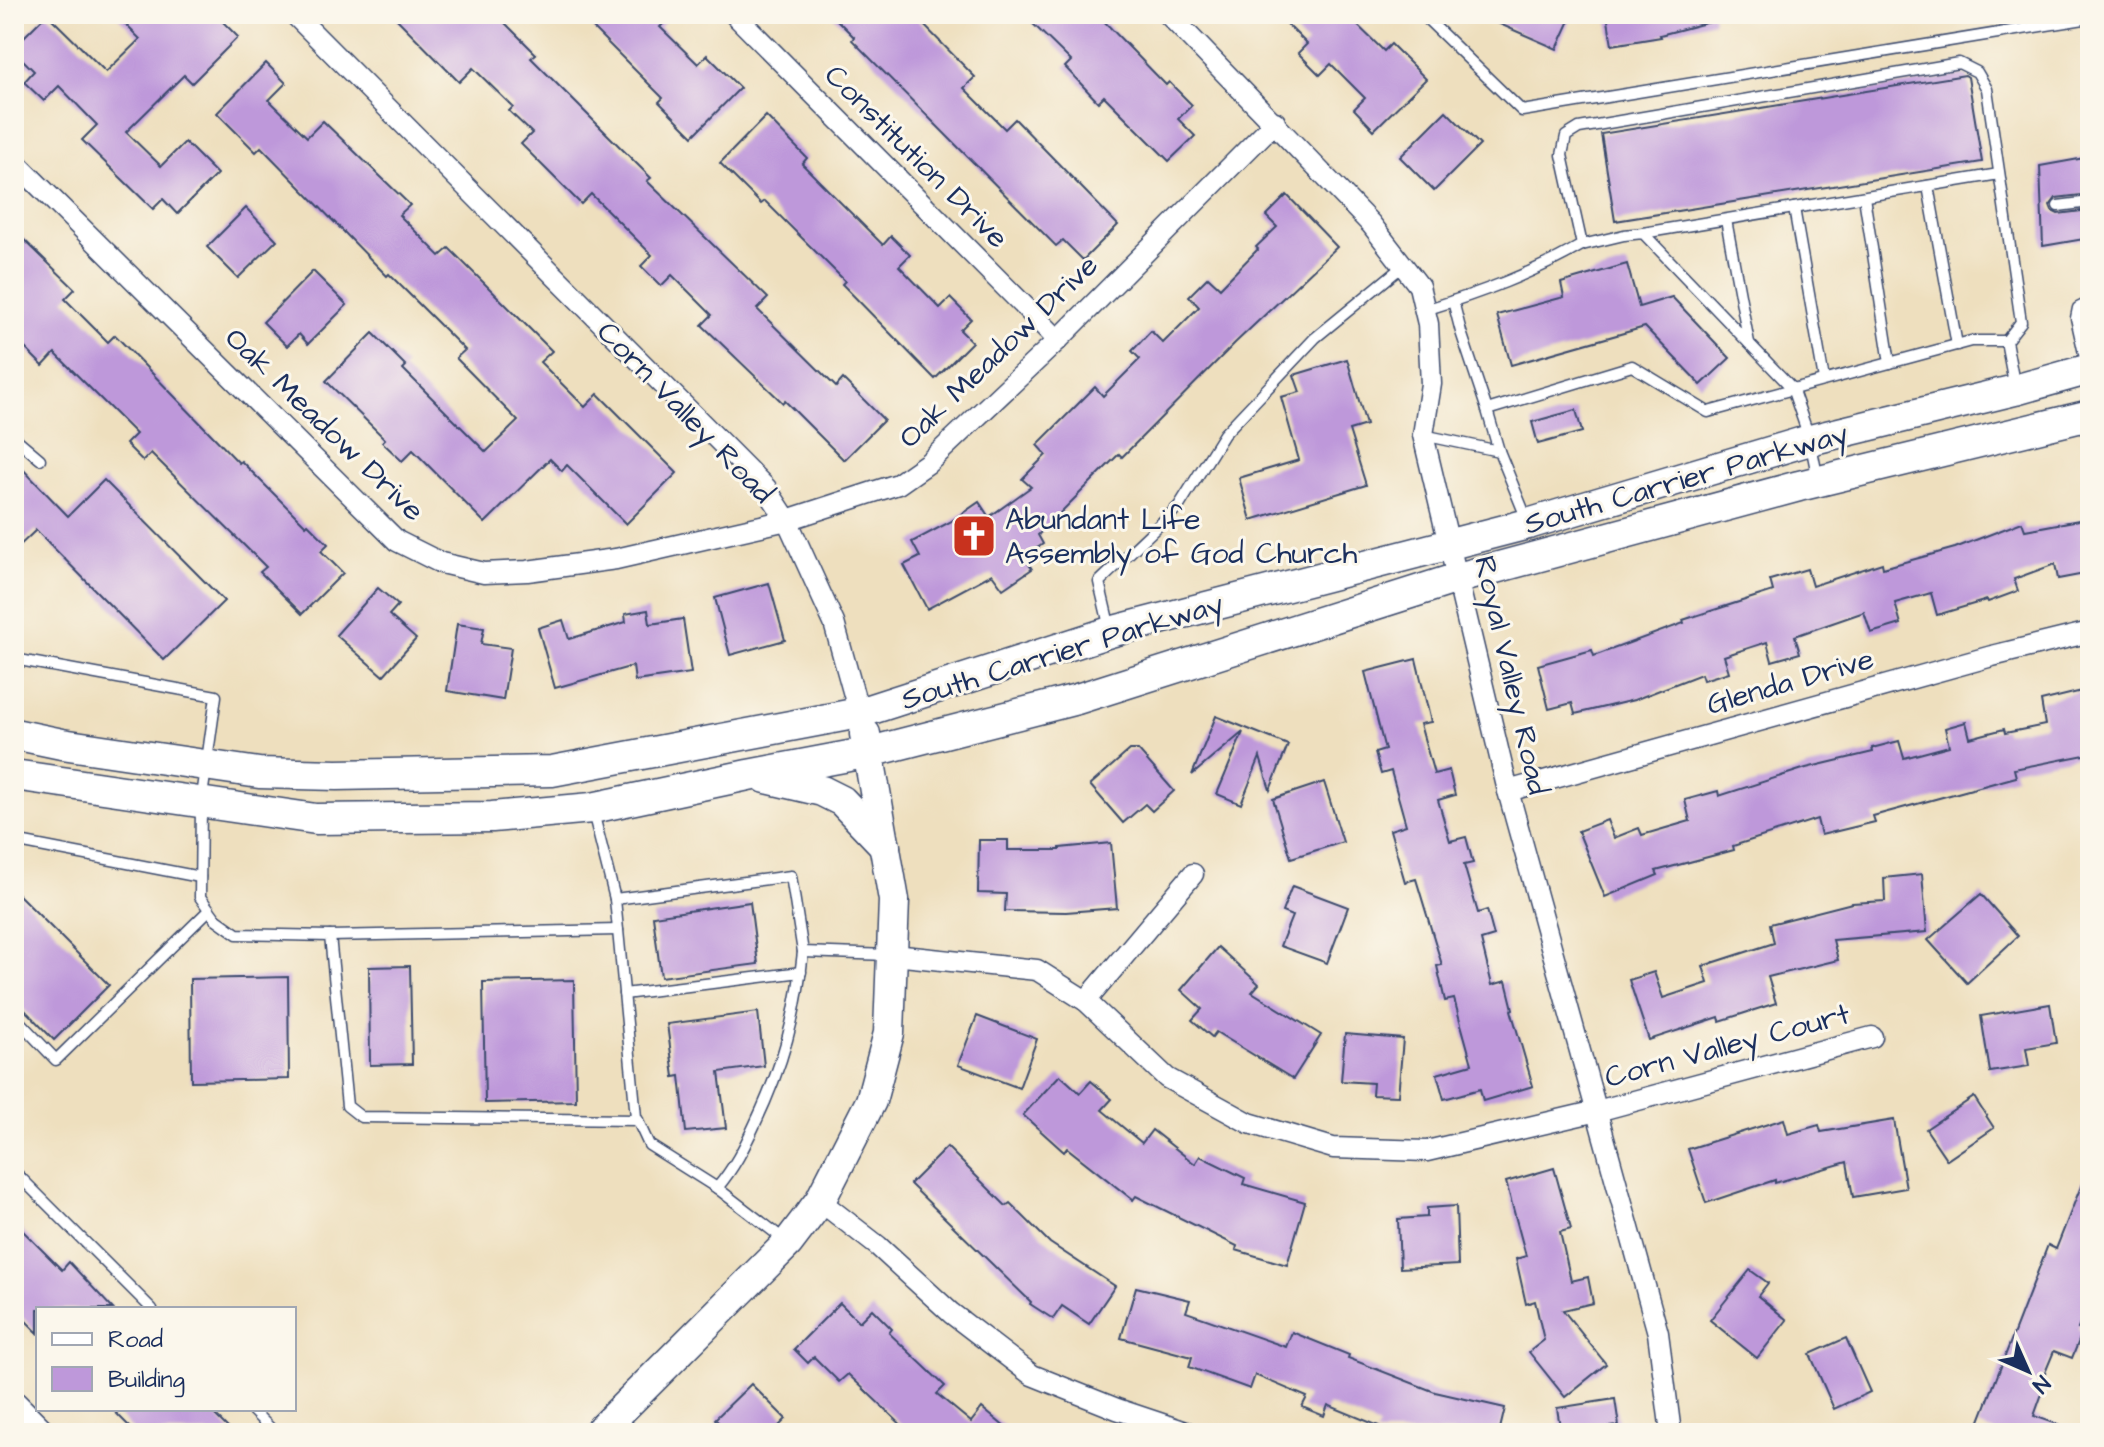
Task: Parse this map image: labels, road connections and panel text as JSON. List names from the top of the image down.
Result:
{
  "streets": {
    "main road": ["Corn Valley Road", "South Carrier Parkway"],
    "street": [
      "Constitution Drive",
      "Oak Meadow Drive",
      "Royal Valley Road",
      "Glenda Drive",
      "Corn Valley Court"
    ]
  },
  "crossings": [
    ["Constitution Drive", "Oak Meadow Drive"],
    ["Oak Meadow Drive", "Corn Valley Road"],
    ["Oak Meadow Drive", "Royal Valley Road"],
    ["Corn Valley Road", "South Carrier Parkway"],
    ["Corn Valley Road", "Corn Valley Court"],
    ["South Carrier Parkway", "Royal Valley Road"],
    ["Royal Valley Road", "Glenda Drive"],
    ["Royal Valley Road", "Corn Valley Court"]
  ],
  "places": {
    "church": ["Abundant Life Assembly of God Church"]
  },
  "legend": ["Road", "Building"],
  "north": "bottom right"
}
